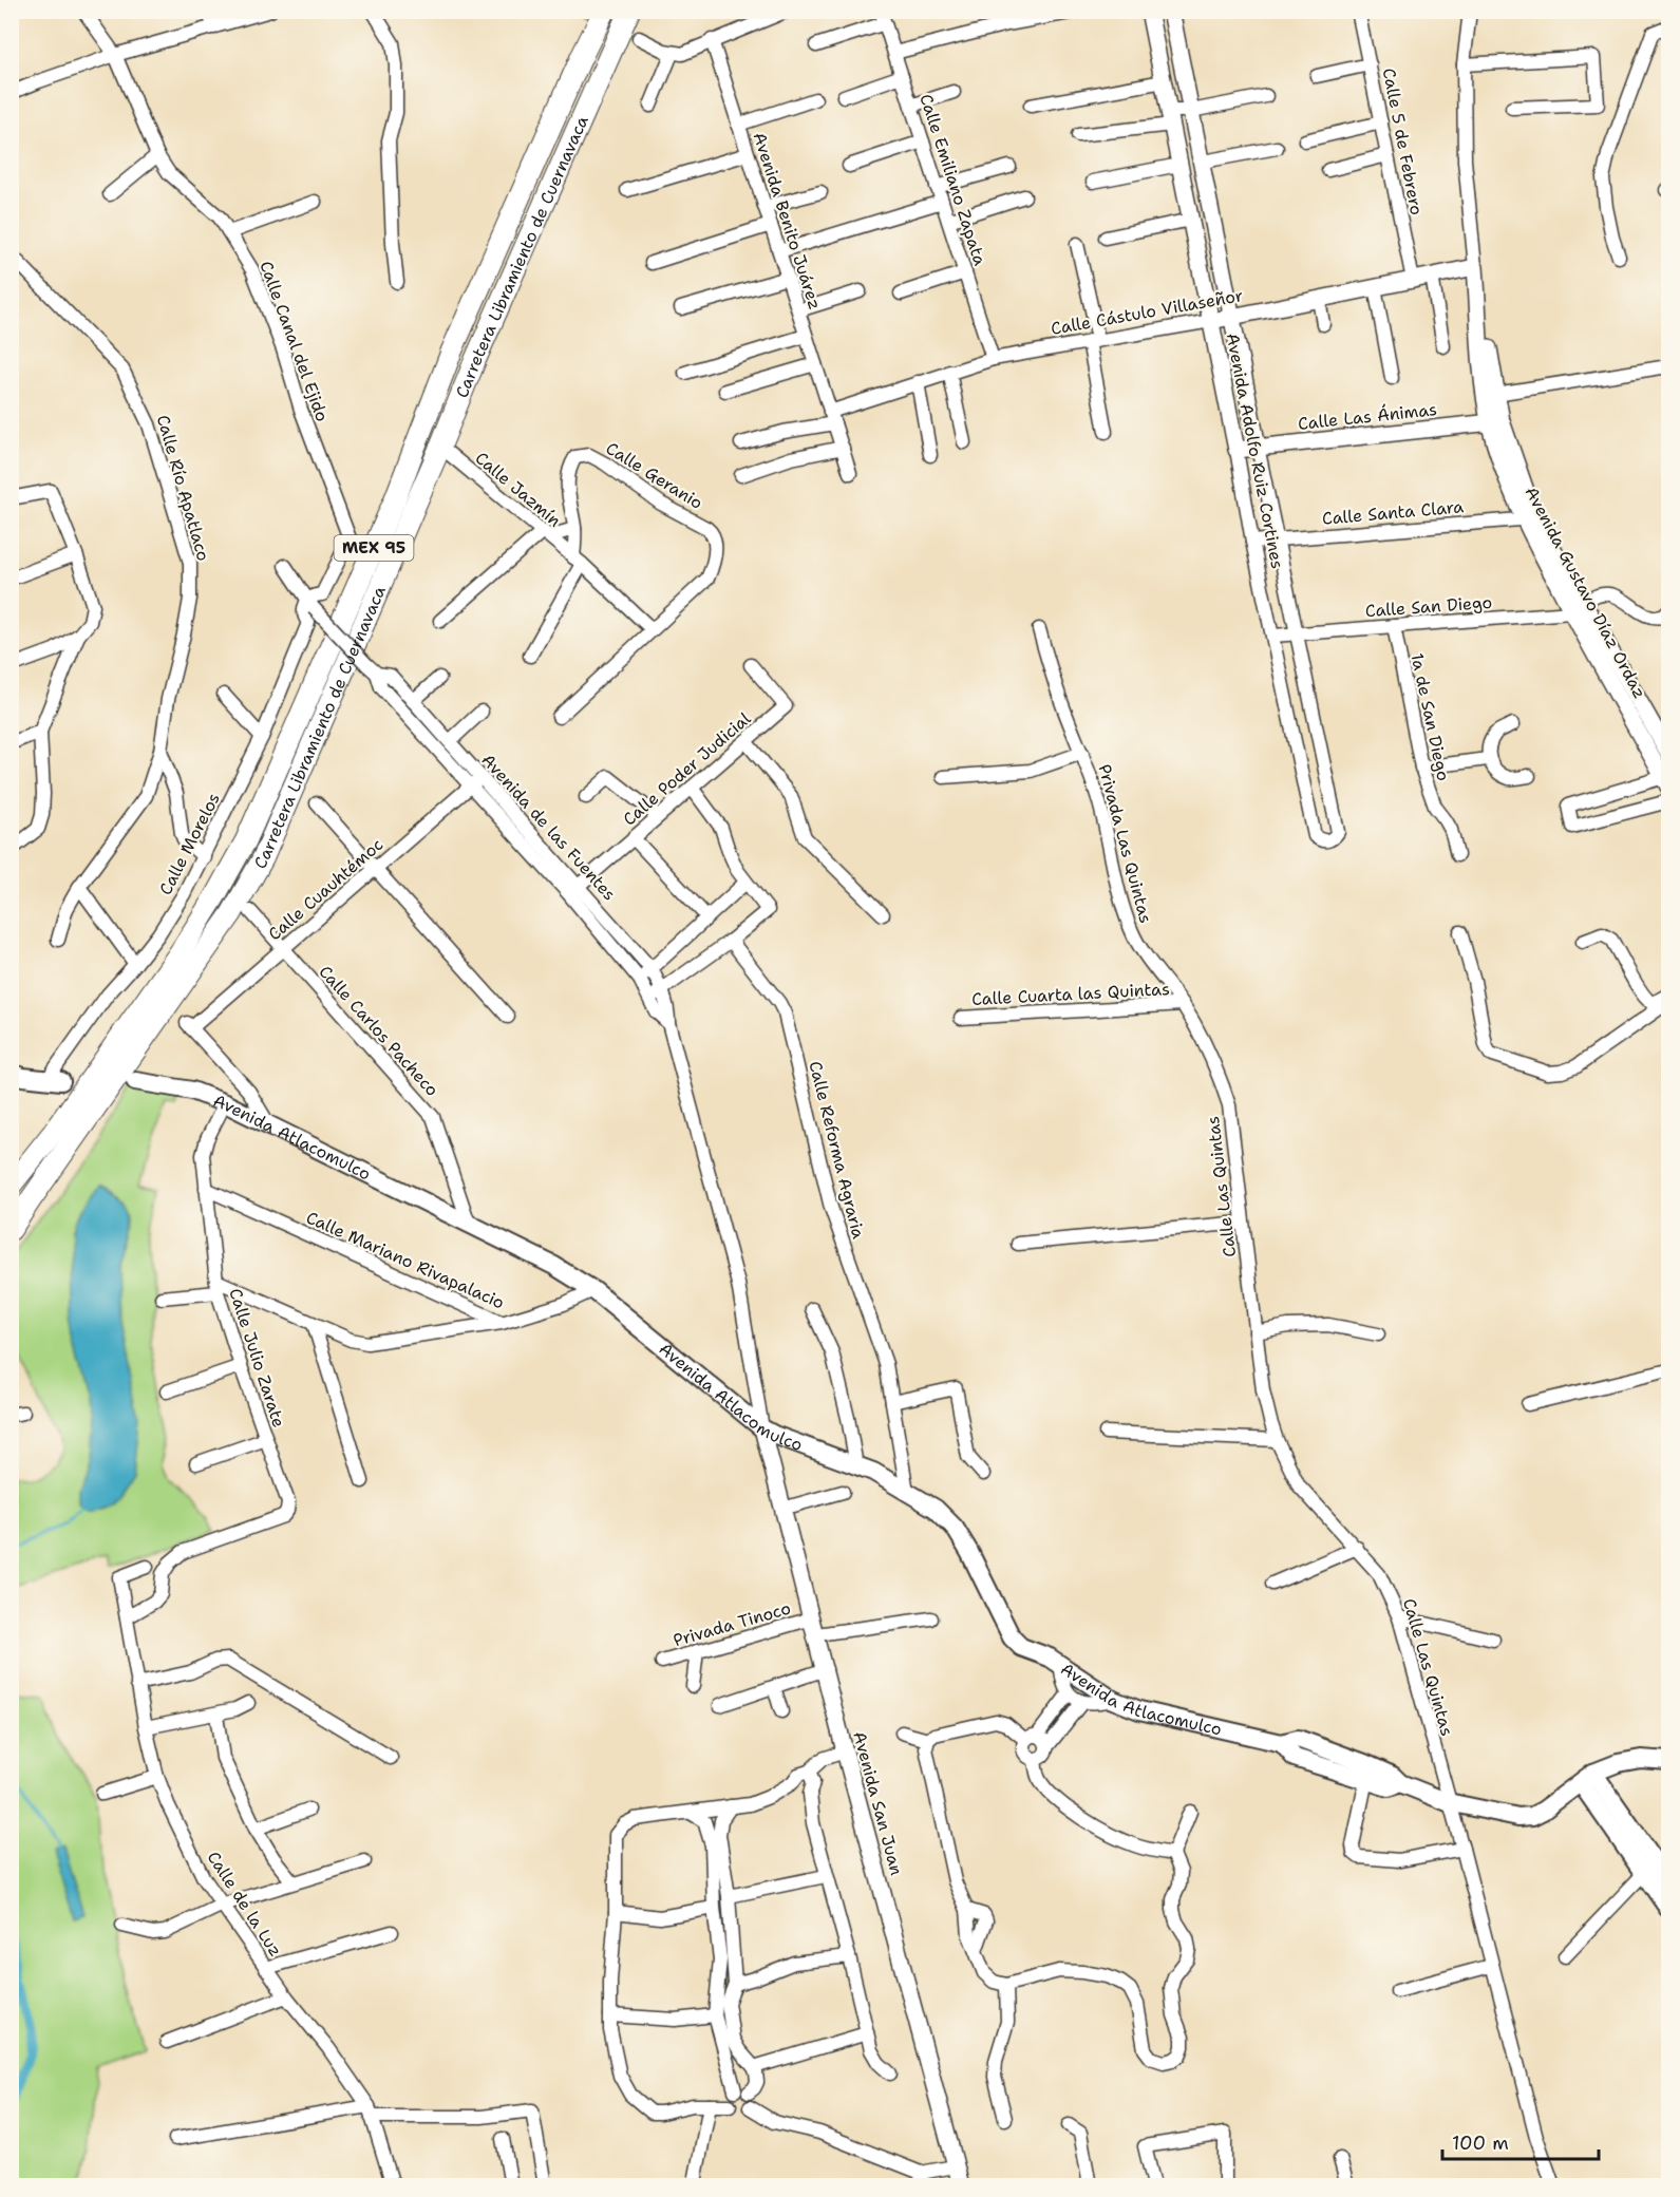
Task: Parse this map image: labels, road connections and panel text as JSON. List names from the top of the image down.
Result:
{
  "streets": {
    "highway": ["Carretera Libramiento de Cuernavaca", "MEX 95"],
    "main road": ["Avenida Atlacomulco"],
    "street": [
      "Calle 5 de Febrero",
      "Calle Emiliano Zapata",
      "Avenida Benito Juárez",
      "Calle Cástulo Villaseñor",
      "Calle Canal del Ejido",
      "Calle Las Ánimas",
      "Avenida Adolfo Ruiz Cortines",
      "Calle Geranio",
      "Calle Río Apatlaco",
      "Calle Jazmín",
      "Calle Santa Clara",
      "Avenida Gustavo Díaz Ordaz",
      "Calle San Diego",
      "1a de San Diego",
      "Calle Poder Judicial",
      "Avenida de las Fuentes",
      "Calle Morelos",
      "Privada Las Quintas",
      "Calle Cuauhtémoc",
      "Calle Cuarta las Quintas",
      "Calle Carlos Pacheco",
      "Calle Reforma Agraria",
      "Calle Las Quintas",
      "Calle Mariano Rivapalacio",
      "Calle Julio Zarate",
      "Privada Tinoco",
      "Avenida San Juan",
      "Calle de la Luz"
    ]
  },
  "crossings": [
    ["Calle 5 de Febrero", "Calle Cástulo Villaseñor"],
    ["Calle Emiliano Zapata", "Calle Cástulo Villaseñor"],
    ["Avenida Benito Juárez", "Calle Cástulo Villaseñor"],
    ["Carretera Libramiento de Cuernavaca", "Calle Jazmín"],
    ["Calle Cástulo Villaseñor", "Avenida Adolfo Ruiz Cortines"],
    ["Calle Cástulo Villaseñor", "Avenida Gustavo Díaz Ordaz"],
    ["Calle Canal del Ejido", "Avenida de las Fuentes"],
    ["Calle Canal del Ejido", "Calle Morelos"],
    ["Calle Las Ánimas", "Avenida Adolfo Ruiz Cortines"],
    ["Calle Las Ánimas", "Avenida Gustavo Díaz Ordaz"],
    ["Avenida Adolfo Ruiz Cortines", "Calle Santa Clara"],
    ["Avenida Adolfo Ruiz Cortines", "Calle San Diego"],
    ["Calle Geranio", "Calle Jazmín"],
    ["Calle Santa Clara", "Avenida Gustavo Díaz Ordaz"],
    ["Avenida Gustavo Díaz Ordaz", "Calle San Diego"],
    ["Calle San Diego", "1a de San Diego"],
    ["Calle Poder Judicial", "Avenida de las Fuentes"],
    ["Avenida de las Fuentes", "Calle Morelos"],
    ["Avenida de las Fuentes", "Calle Cuauhtémoc"],
    ["Avenida de las Fuentes", "Avenida Atlacomulco"],
    ["Avenida de las Fuentes", "Avenida San Juan"],
    ["Privada Las Quintas", "Calle Cuarta las Quintas"],
    ["Privada Las Quintas", "Calle Las Quintas"],
    ["Calle Cuauhtémoc", "Calle Carlos Pacheco"],
    ["Calle Cuauhtémoc", "Avenida Atlacomulco"],
    ["Calle Cuarta las Quintas", "Calle Las Quintas"],
    ["Calle Carlos Pacheco", "Avenida Atlacomulco"],
    ["Avenida Atlacomulco", "Calle Reforma Agraria"],
    ["Avenida Atlacomulco", "Calle Las Quintas"],
    ["Avenida Atlacomulco", "Calle Mariano Rivapalacio"],
    ["Avenida Atlacomulco", "Calle Julio Zarate"],
    ["Avenida Atlacomulco", "Avenida San Juan"],
    ["Calle Mariano Rivapalacio", "Calle Julio Zarate"],
    ["Calle Julio Zarate", "Calle de la Luz"],
    ["Privada Tinoco", "Avenida San Juan"]
  ],
  "scale_bar": "100 m"
}
